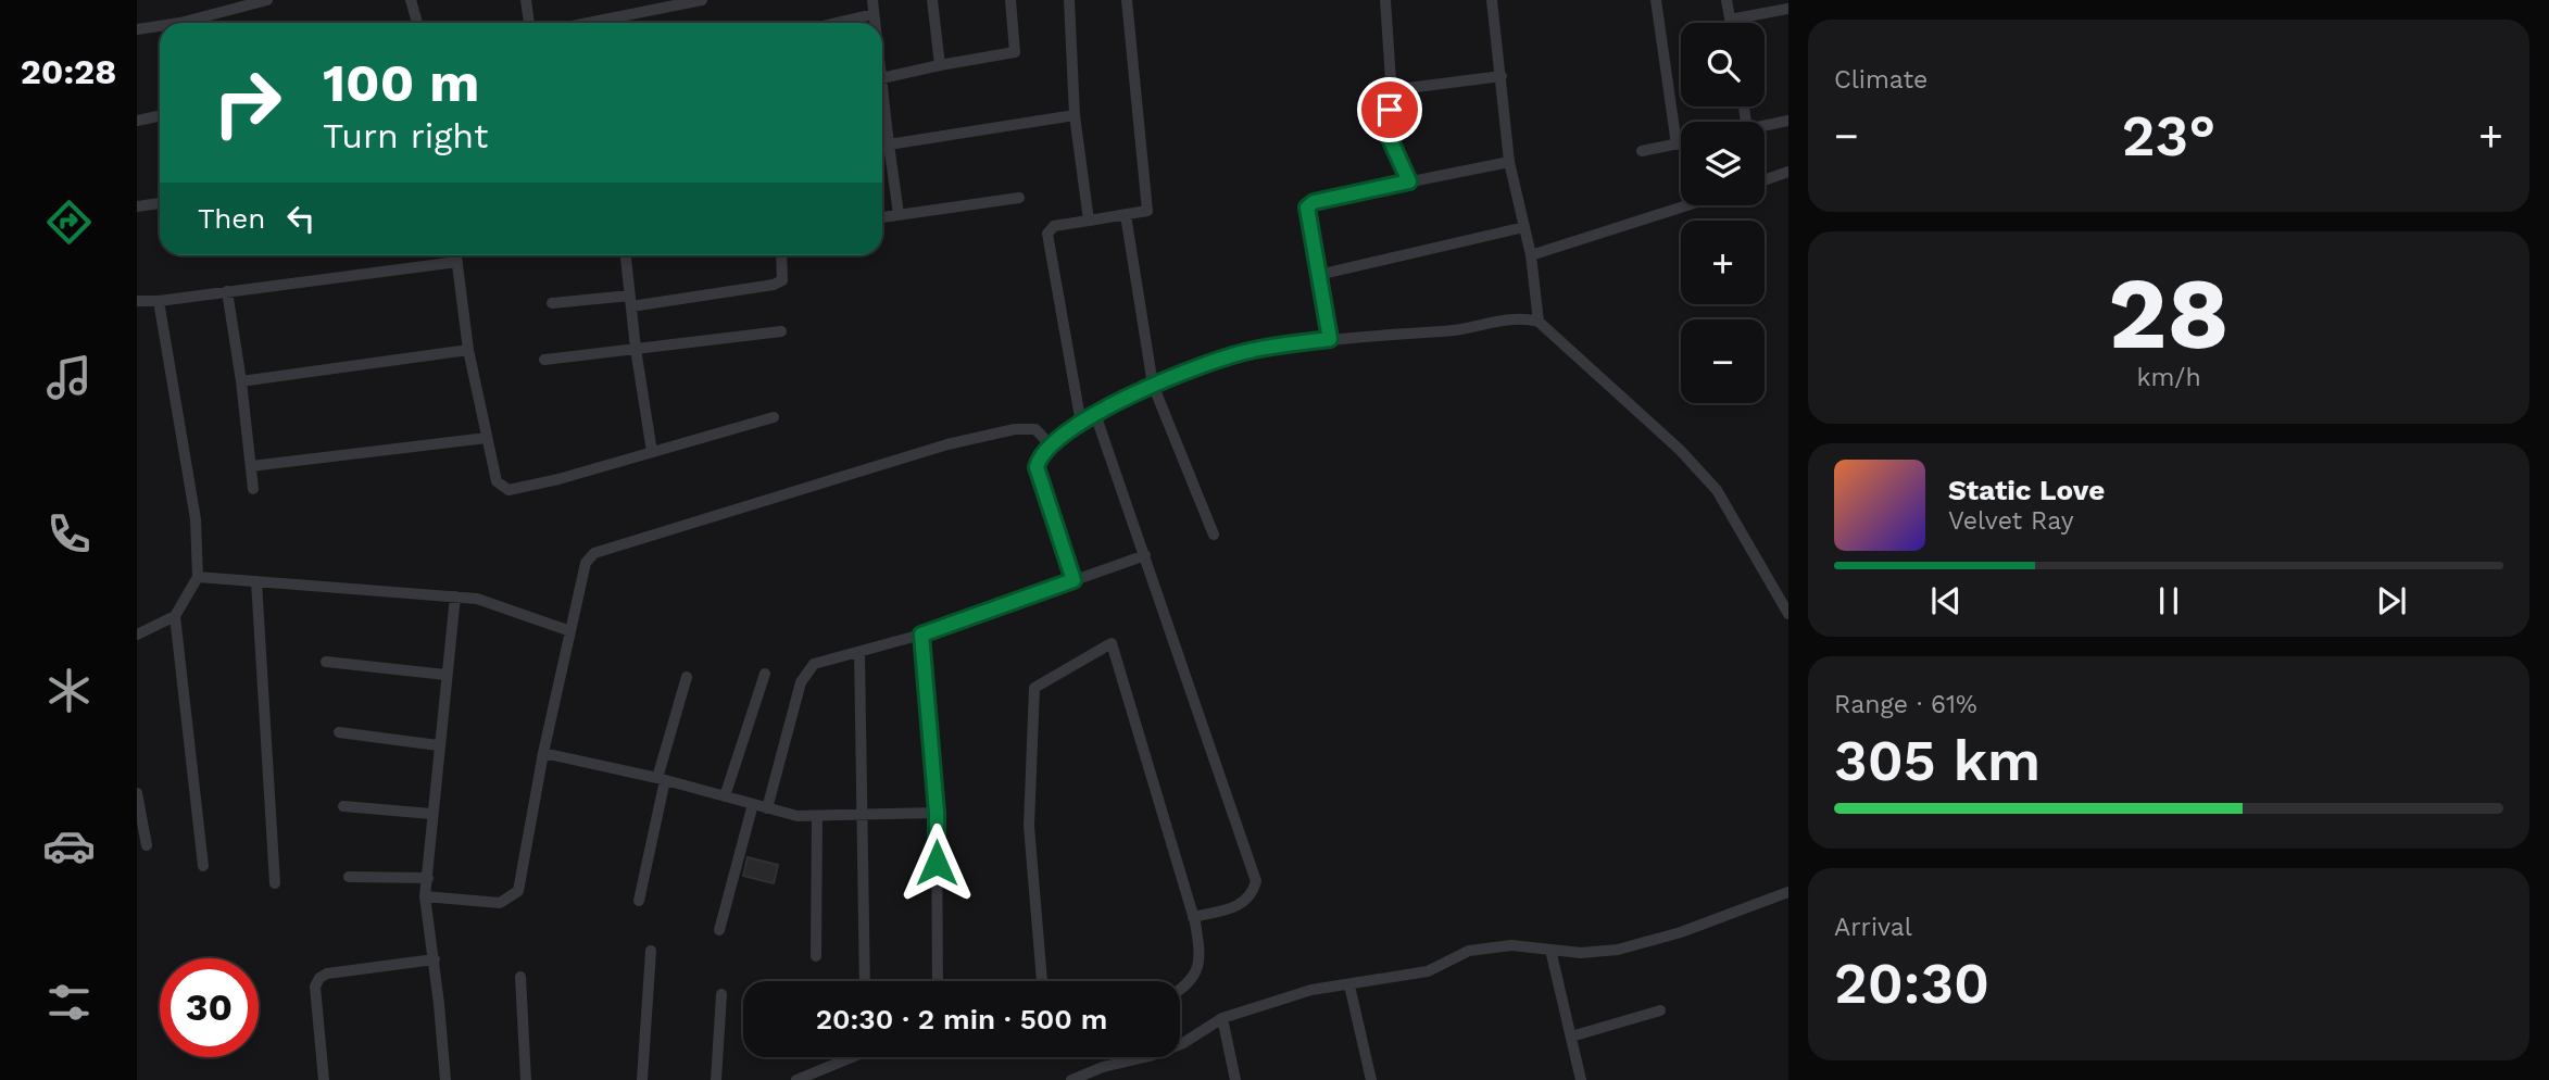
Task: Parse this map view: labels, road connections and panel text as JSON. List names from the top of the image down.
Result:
{
  "page": {
    "tabs": "20:28",
    "tile": [
      "Climate",
      ["28", "km/h"],
      ["Range · 61%", "305 km"],
      ["Arrival", "20:30"]
    ],
    "map_buttons": ["+", "−"],
    "turn": ["100 m", "Turn right"],
    "heat": ["−", "23°", "+"],
    "then": "Then",
    "song": ["Static Love", "Velvet Ray"],
    "limit": "30",
    "trip": "20:30 · 2 min · 500 m"
  }
}
